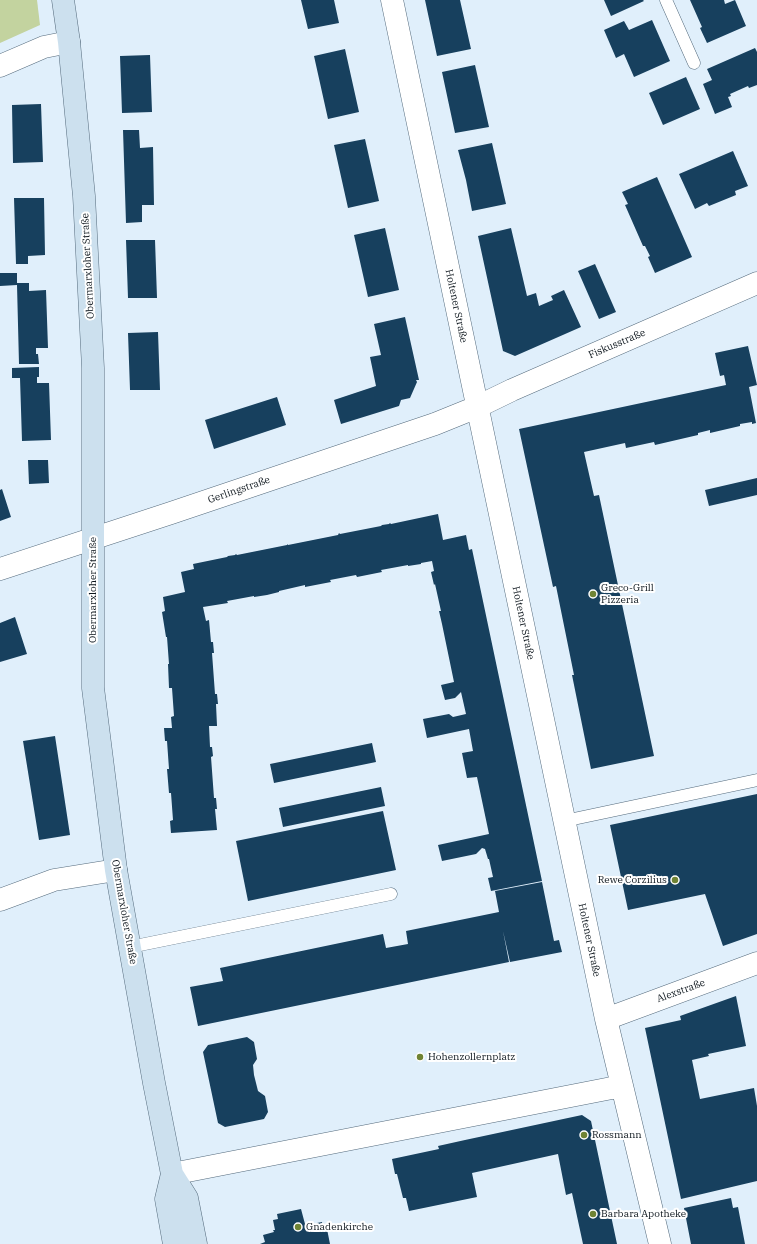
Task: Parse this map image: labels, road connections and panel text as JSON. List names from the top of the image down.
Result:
{
  "streets": {
    "street": [
      "Obermarxloher Straße",
      "Holtener Straße",
      "Fiskusstraße",
      "Gerlingstraße",
      "Alexstraße"
    ]
  },
  "crossings": [
    ["Obermarxloher Straße", "Gerlingstraße"],
    ["Holtener Straße", "Fiskusstraße"],
    ["Holtener Straße", "Gerlingstraße"],
    ["Holtener Straße", "Alexstraße"],
    ["Fiskusstraße", "Gerlingstraße"]
  ],
  "places": [
    "Greco-Grill Pizzeria",
    "Rewe Corzilius",
    "Hohenzollernplatz",
    "Rossmann",
    "Barbara Apotheke",
    "Gnadenkirche"
  ]
}
